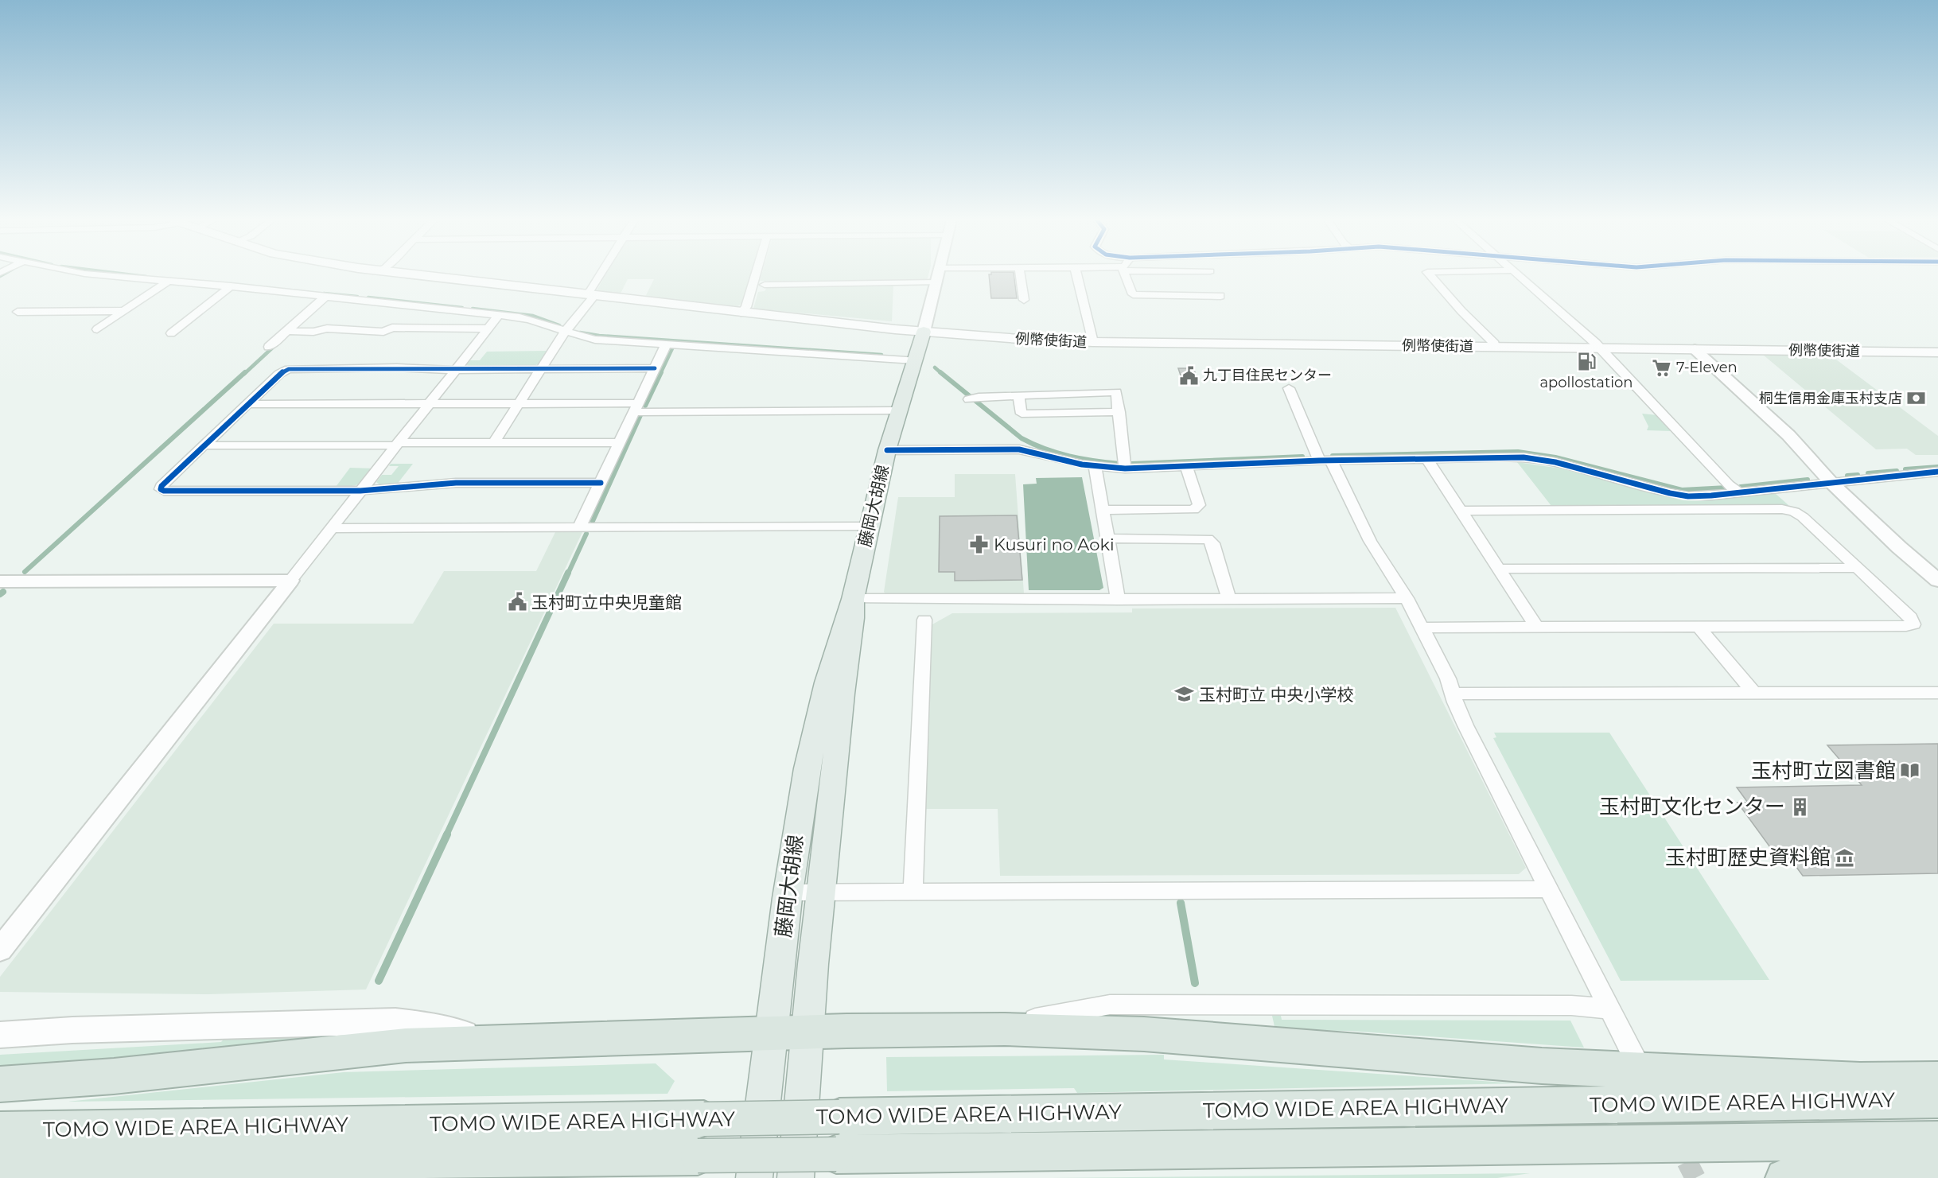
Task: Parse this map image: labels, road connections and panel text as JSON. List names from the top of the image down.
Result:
{
  "streets": {
    "highway": ["TOMO WIDE AREA HIGHWAY"],
    "main road": ["例幣使街道", "藤岡大胡線"]
  },
  "crossings": [
    ["例幣使街道", "藤岡大胡線"]
  ],
  "places": {
    "fuel station": ["apollostation"],
    "supermarket": ["7-Eleven"],
    "public building": ["九丁目住民センター", "玉村町立中央児童館"],
    "bank": ["桐生信用金庫玉村支店"],
    "pharmacy": ["Kusuri no Aoki"],
    "school or university": ["玉村町立 中央小学校"],
    "library": ["玉村町立図書館"],
    "building": ["玉村町文化センター"],
    "museum": ["玉村町歴史資料館"]
  }
}
